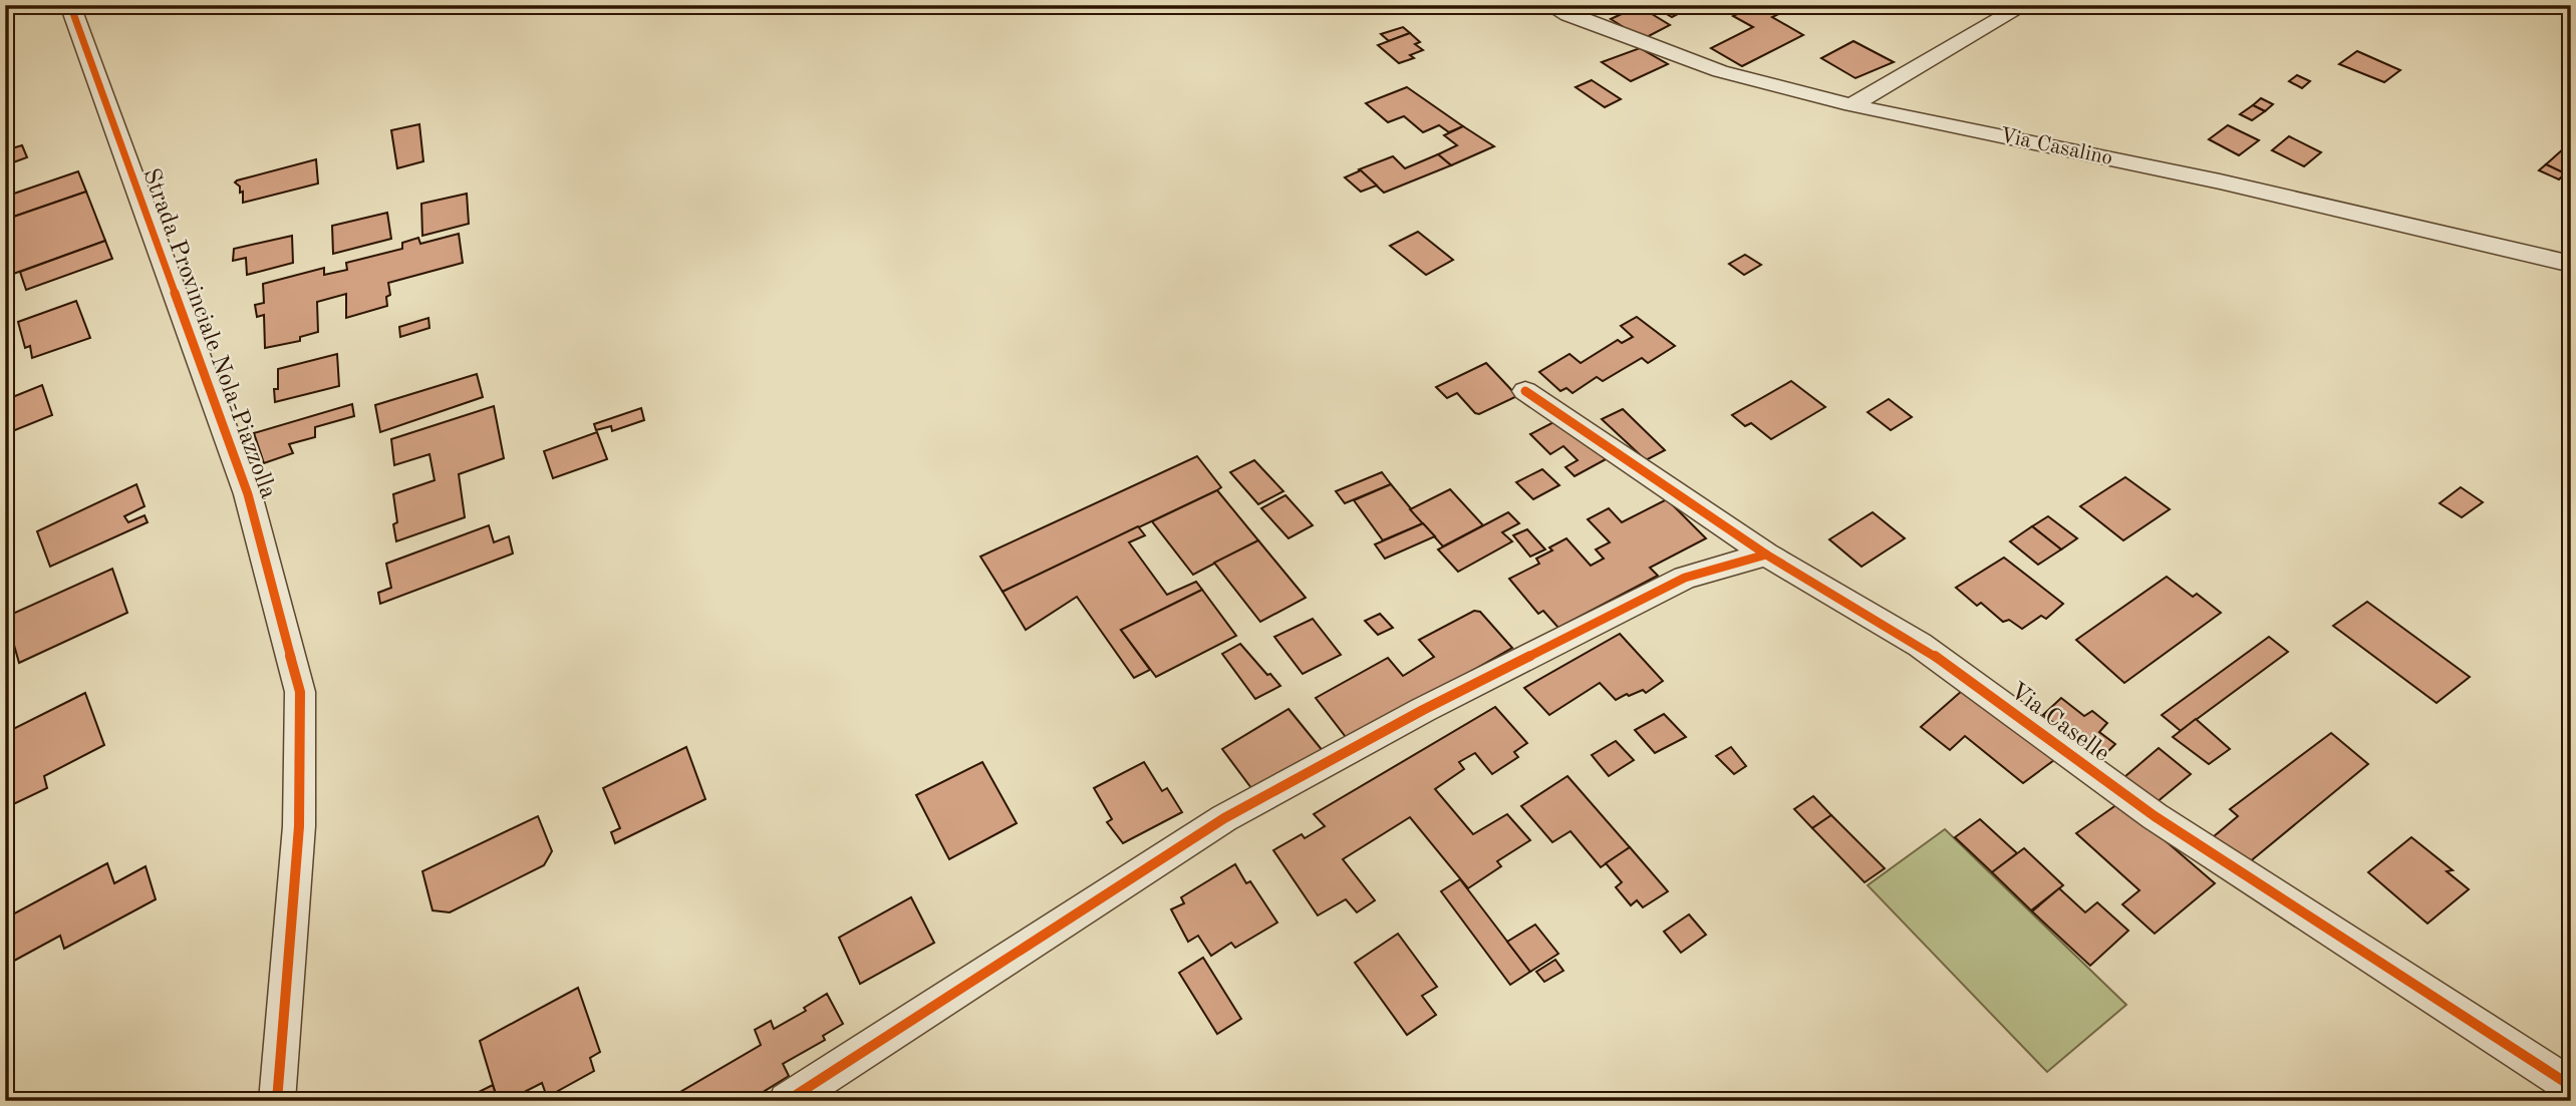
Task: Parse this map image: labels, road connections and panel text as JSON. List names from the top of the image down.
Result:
{
  "streets": {
    "street": ["Via Casalino", "Strada Provinciale Nola-Piazzolla", "Via Caselle"]
  }
}
